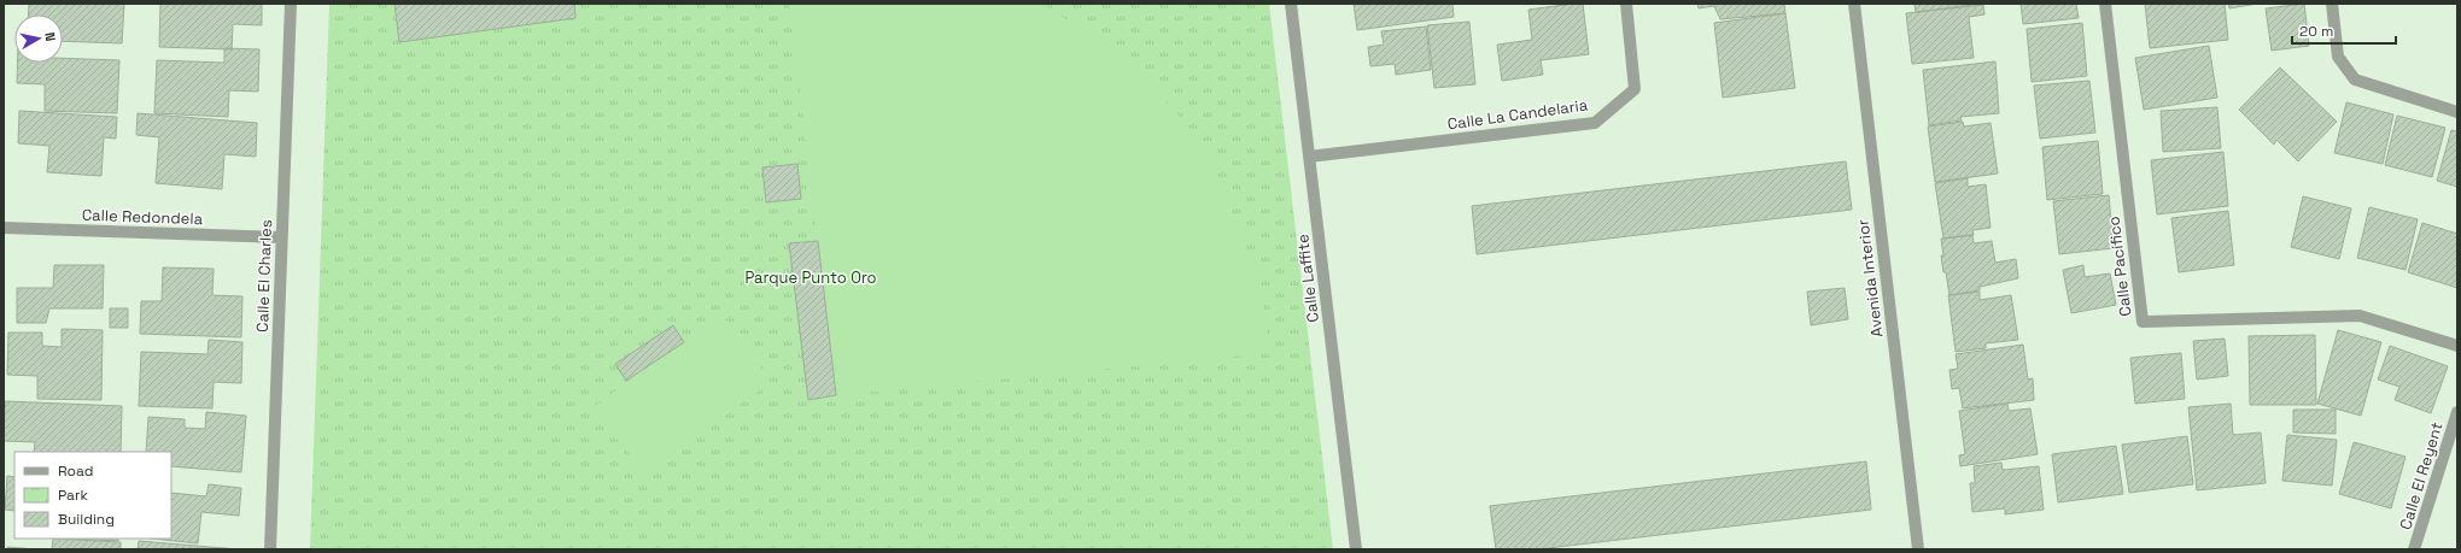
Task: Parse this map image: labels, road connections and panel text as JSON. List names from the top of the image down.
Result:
{
  "streets": {
    "street": [
      "Calle La Candelaria",
      "Calle Redondela",
      "Calle Pacífico",
      "Calle El Charles",
      "Calle Laffite",
      "Avenida Interior",
      "Calle El Reyent"
    ]
  },
  "crossings": [
    ["Calle La Candelaria", "Calle Laffite"],
    ["Calle Redondela", "Calle El Charles"]
  ],
  "parks": ["Parque Punto Oro"],
  "legend": ["Road", "Park", "Building"],
  "scale_bar": "20 m",
  "north": "right"
}
